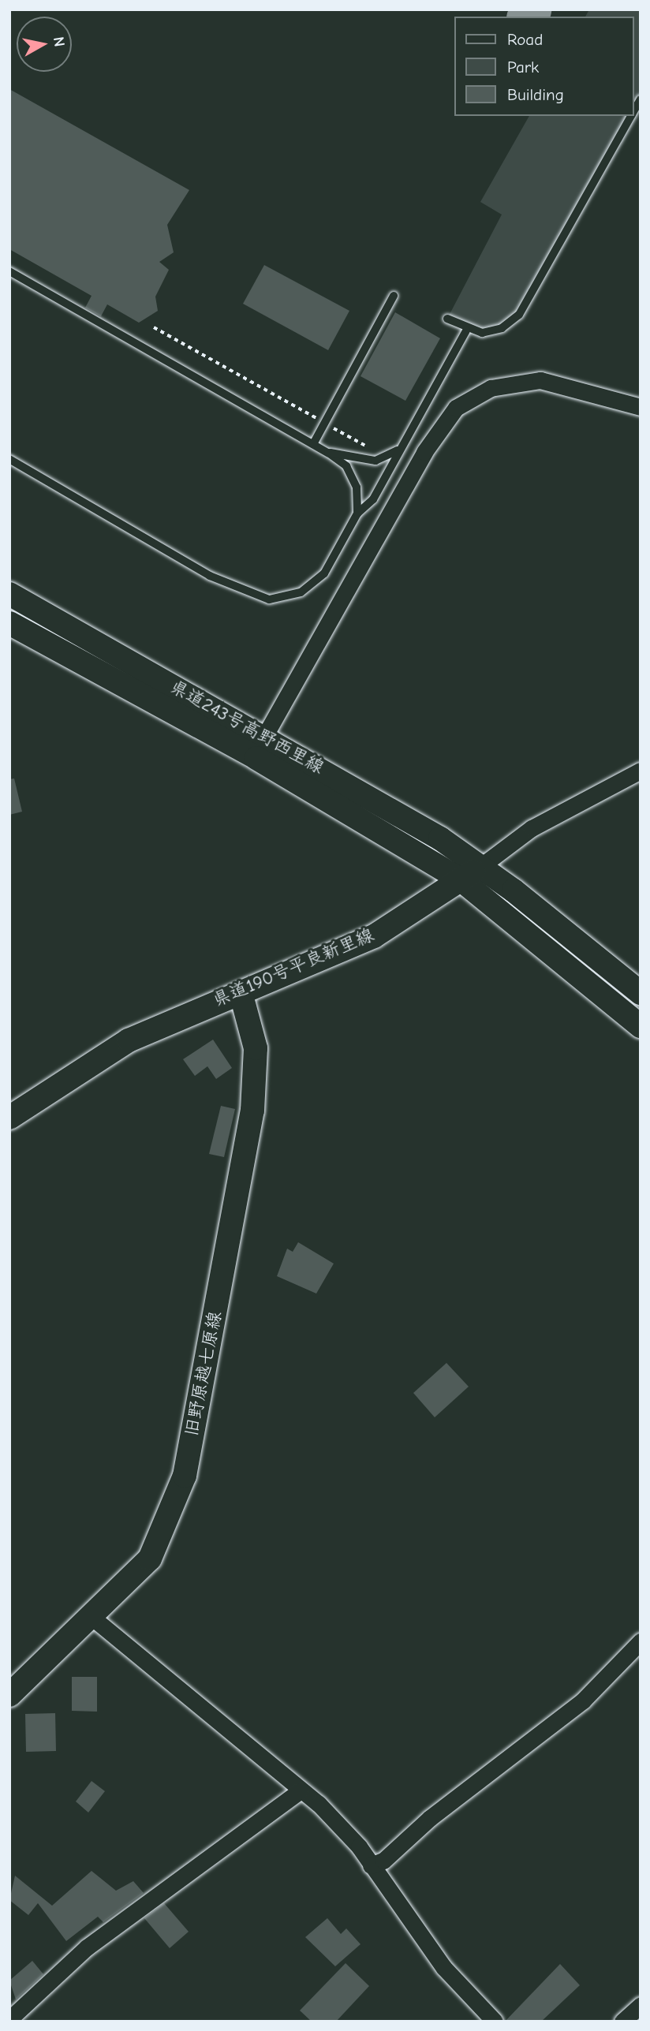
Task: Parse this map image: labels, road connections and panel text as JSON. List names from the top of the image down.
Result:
{
  "streets": {
    "main road": ["県道243号高野西里線", "県道190号平良新里線", "旧野原越七原線"]
  },
  "crossings": [
    ["県道243号高野西里線", "県道190号平良新里線"],
    ["県道190号平良新里線", "旧野原越七原線"]
  ],
  "legend": ["Road", "Park", "Building"],
  "north": "right"
}
